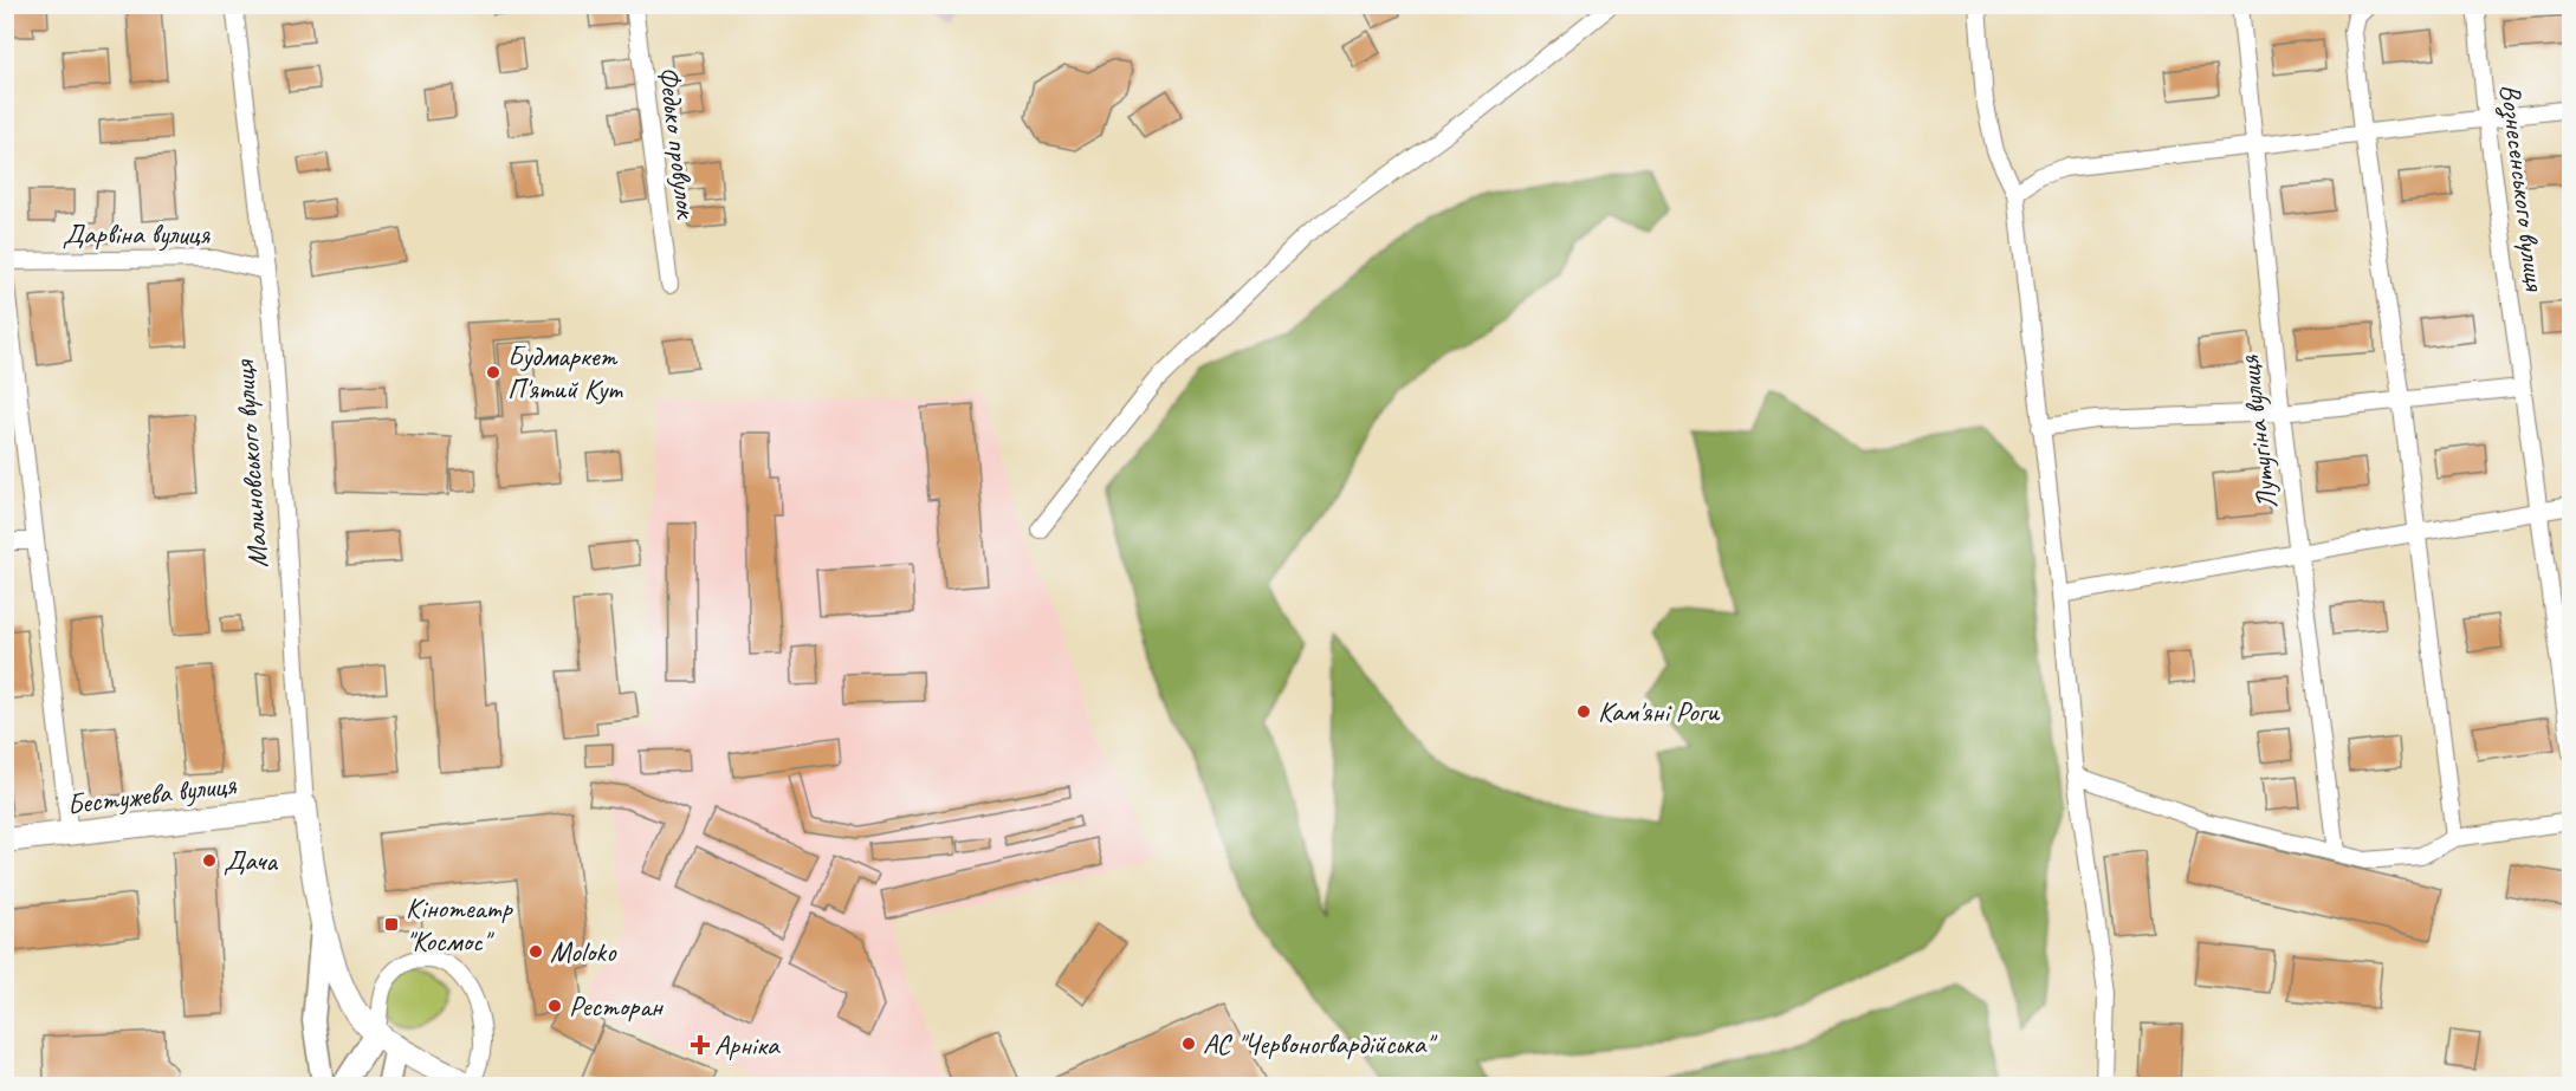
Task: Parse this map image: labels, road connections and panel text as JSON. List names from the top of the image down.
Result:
{
  "streets": {
    "main road": ["Малиновського вулиця", "Бестужева вулиця"],
    "street": [
      "Федько провулок",
      "Вознесенського вулиця",
      "Дарвіна вулиця",
      "Лутугіна вулиця"
    ]
  },
  "crossings": [
    ["Дарвіна вулиця", "Малиновського вулиця"],
    ["Малиновського вулиця", "Бестужева вулиця"]
  ],
  "places": {
    "other": [
      "Будмаркет П'ятий Кут",
      "Кам'яні Роги",
      "Дача",
      "Moloko",
      "Ресторан",
      "АС \"Червоногвардійська\""
    ],
    "transit": ["Кінотеатр \"Космос\""],
    "health": ["Арніка"]
  }
}
